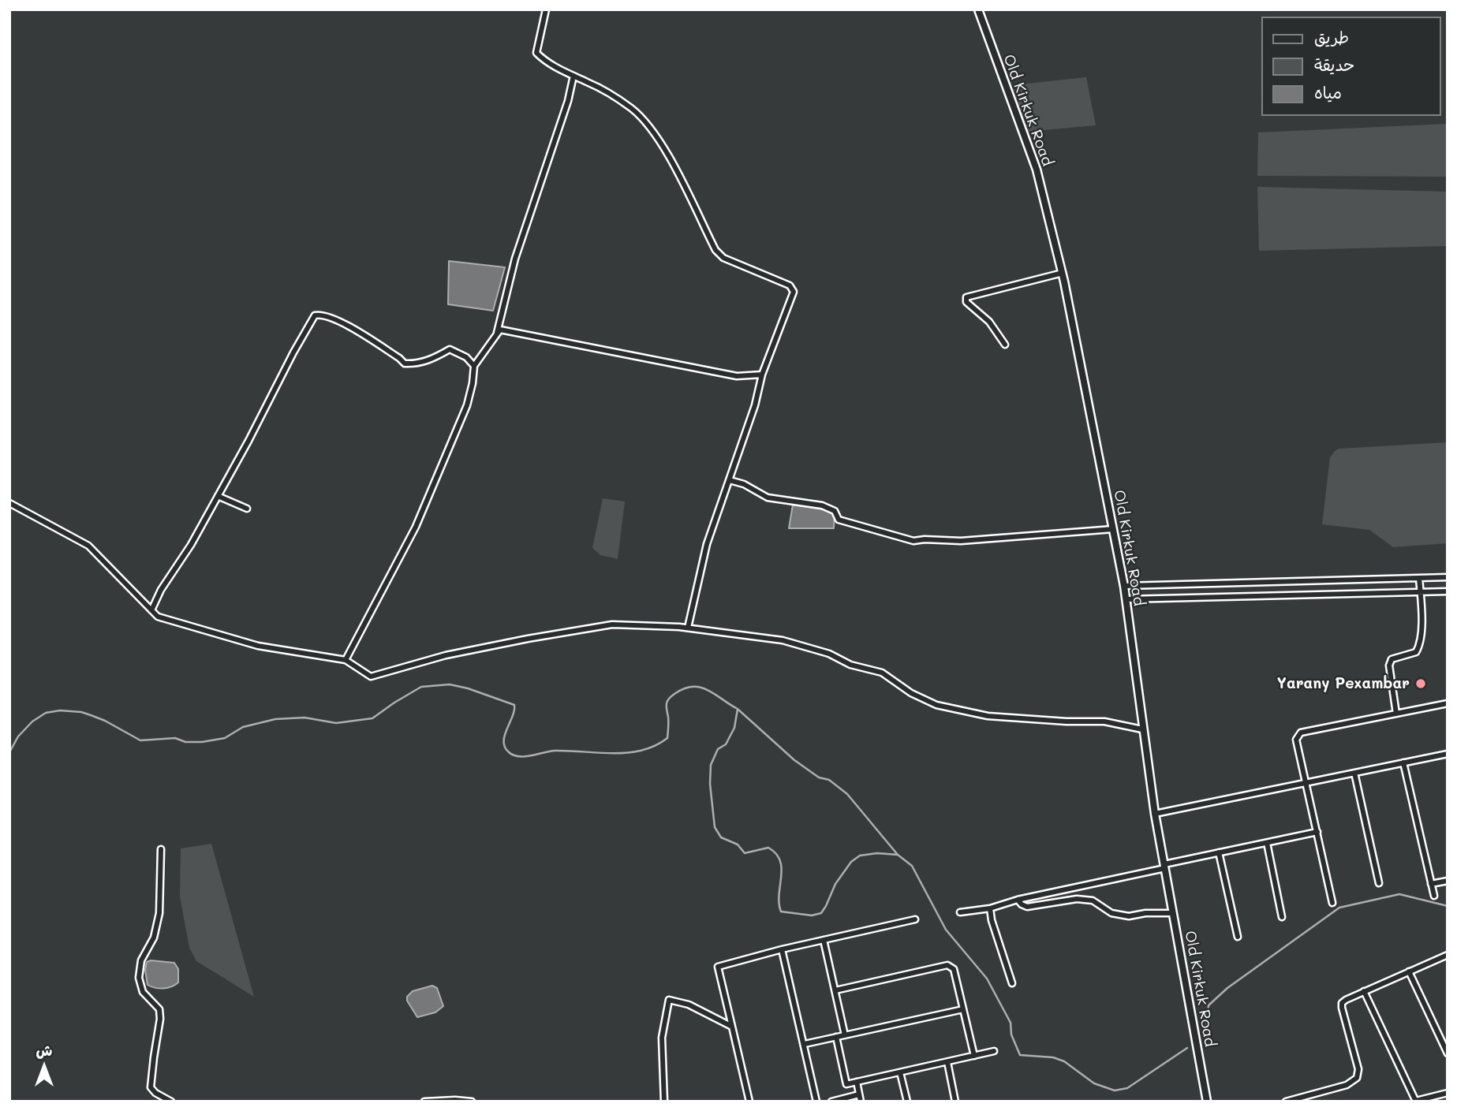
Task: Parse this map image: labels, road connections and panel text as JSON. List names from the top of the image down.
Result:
{
  "streets": {
    "street": ["Old Kirkuk Road"]
  },
  "places": ["Yarany Pexambar"],
  "legend": ["طريق", "حديقة", "مياه"],
  "north": "top"
}
